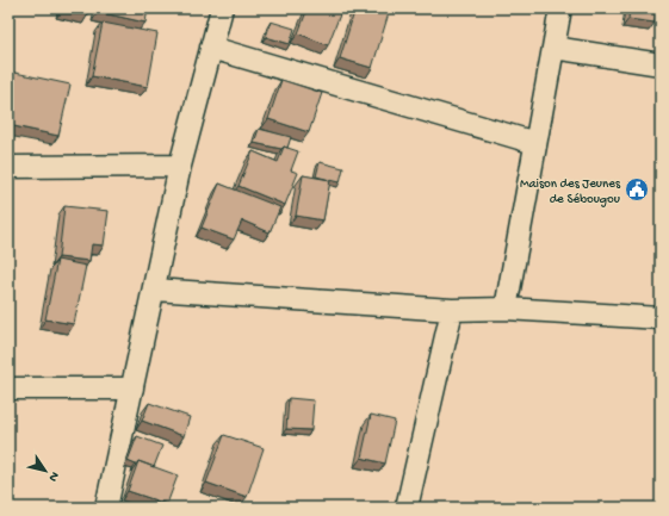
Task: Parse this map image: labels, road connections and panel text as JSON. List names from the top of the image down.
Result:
{
  "places": {
    "public building": ["Maison des Jeunes de Sébougou"]
  },
  "north": "bottom right"
}
